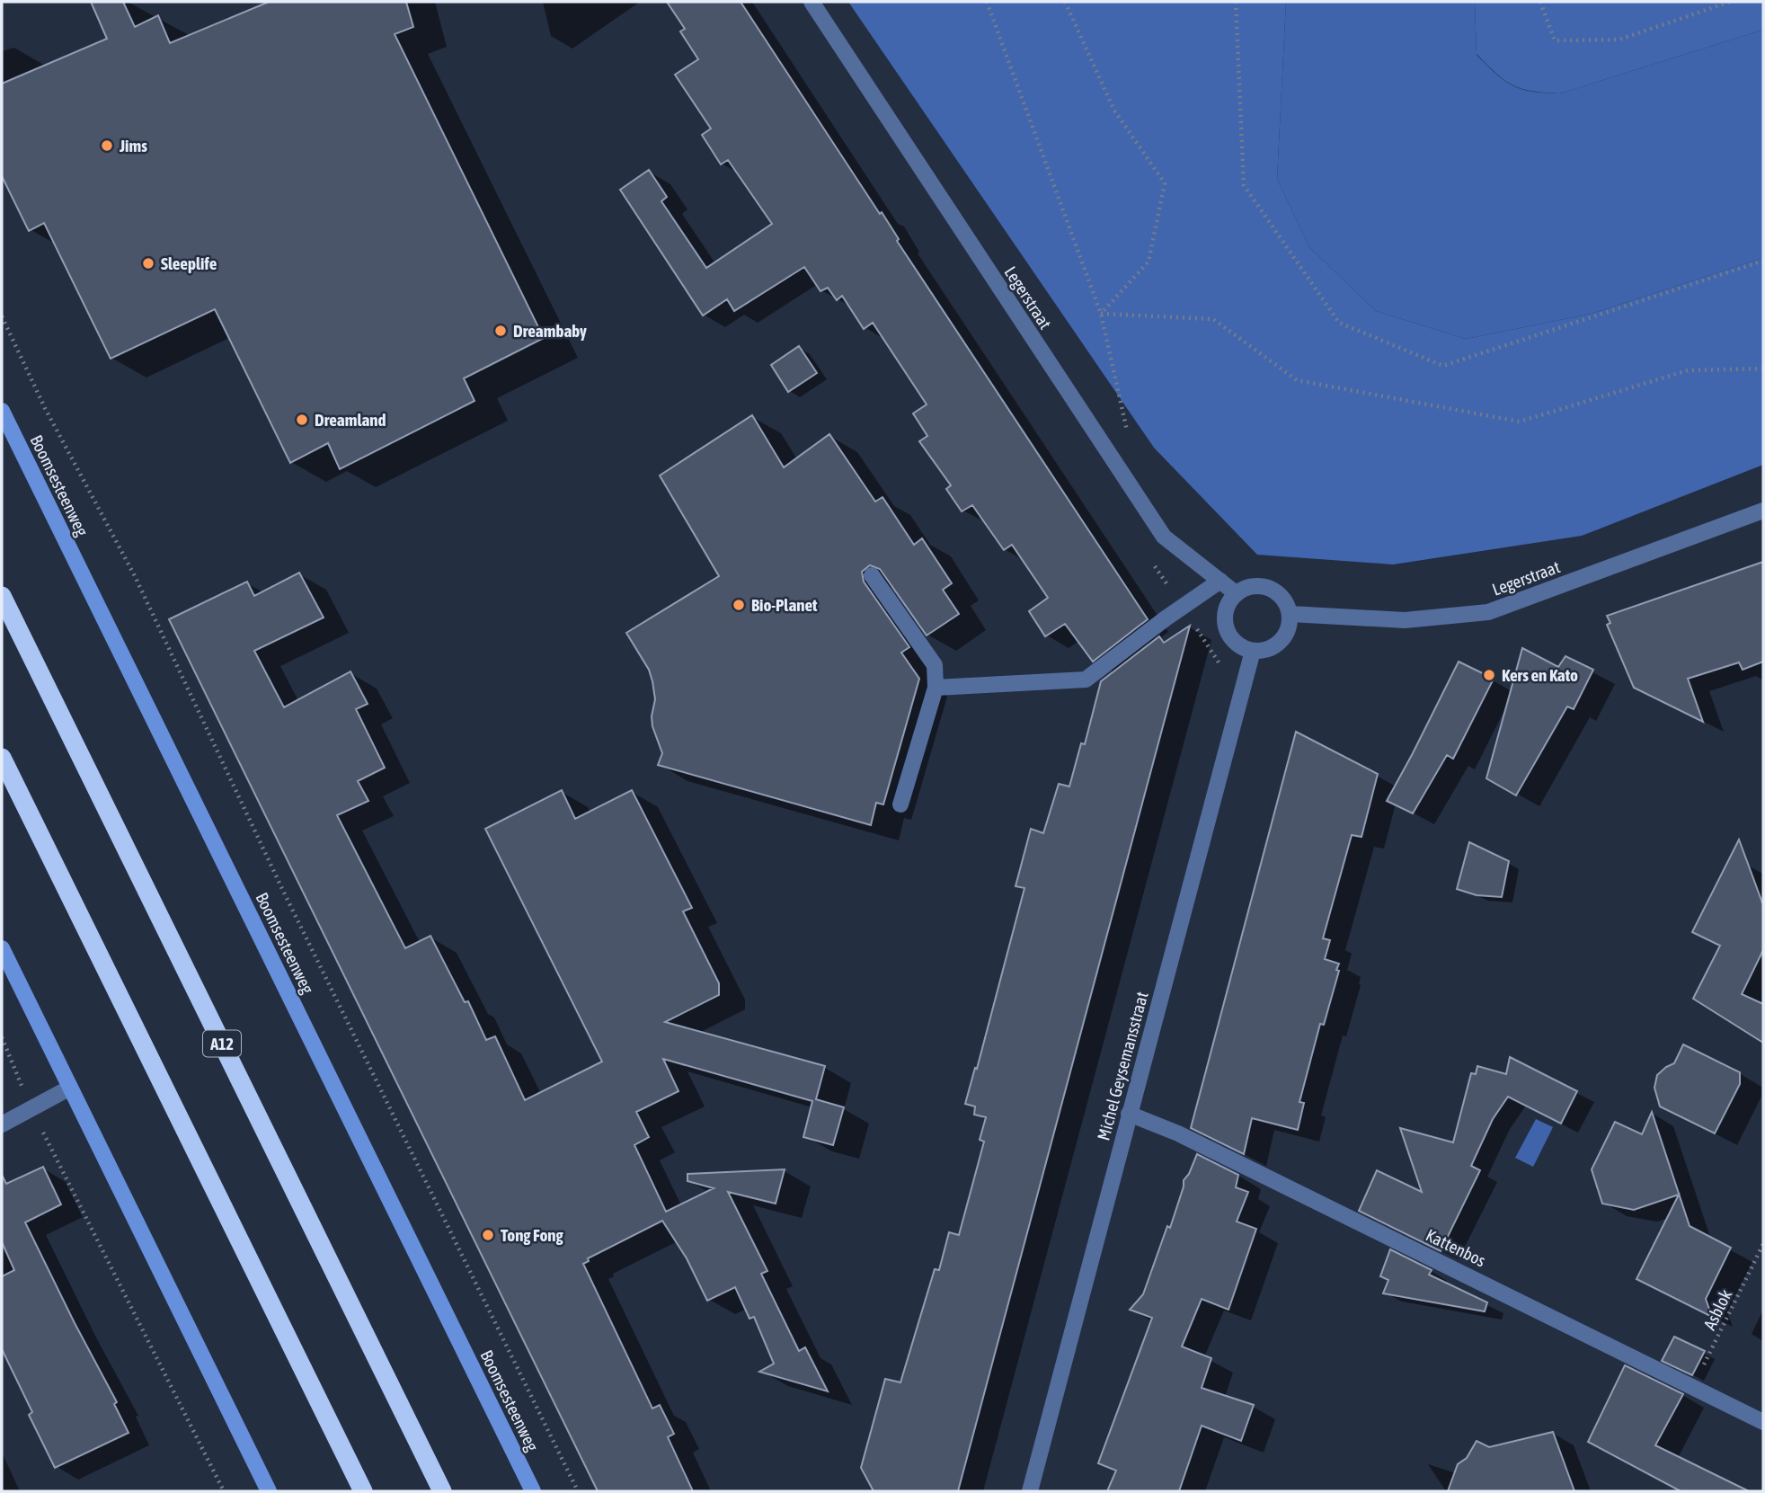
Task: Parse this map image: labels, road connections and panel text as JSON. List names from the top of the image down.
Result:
{
  "streets": {
    "highway": ["A12"],
    "main road": ["Boomsesteenweg"],
    "street": ["Legerstraat", "Michel Geysemansstraat", "Kattenbos"],
    "path": ["Asblok"]
  },
  "crossings": [
    ["Legerstraat", "Michel Geysemansstraat"],
    ["Michel Geysemansstraat", "Kattenbos"],
    ["Kattenbos", "Asblok"]
  ],
  "places": [
    "Jims",
    "Sleeplife",
    "Dreambaby",
    "Dreamland",
    "Bio-Planet",
    "Kers en Kato",
    "Tong Fong"
  ]
}
